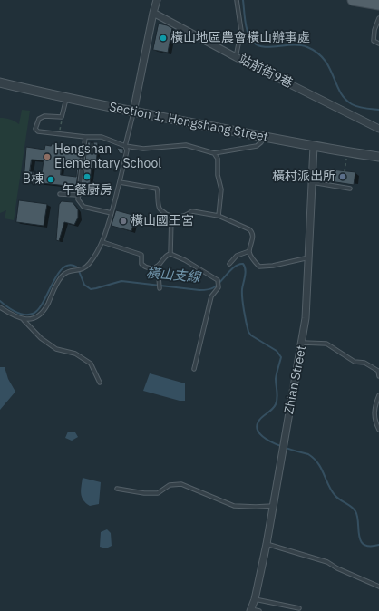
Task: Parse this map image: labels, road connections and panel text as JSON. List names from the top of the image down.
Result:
{
  "streets": {
    "street": ["站前街9巷", "Section 1, Hengshang Street", "Zhian Street"]
  },
  "crossings": [
    ["Section 1, Hengshang Street", "Zhian Street"]
  ],
  "water": ["橫山支線"],
  "places": [
    "橫山地區農會橫山辦事處",
    "Hengshan Elementary School",
    "午餐廚房",
    "橫村派出所",
    "B棟",
    "橫山國王宮"
  ]
}
